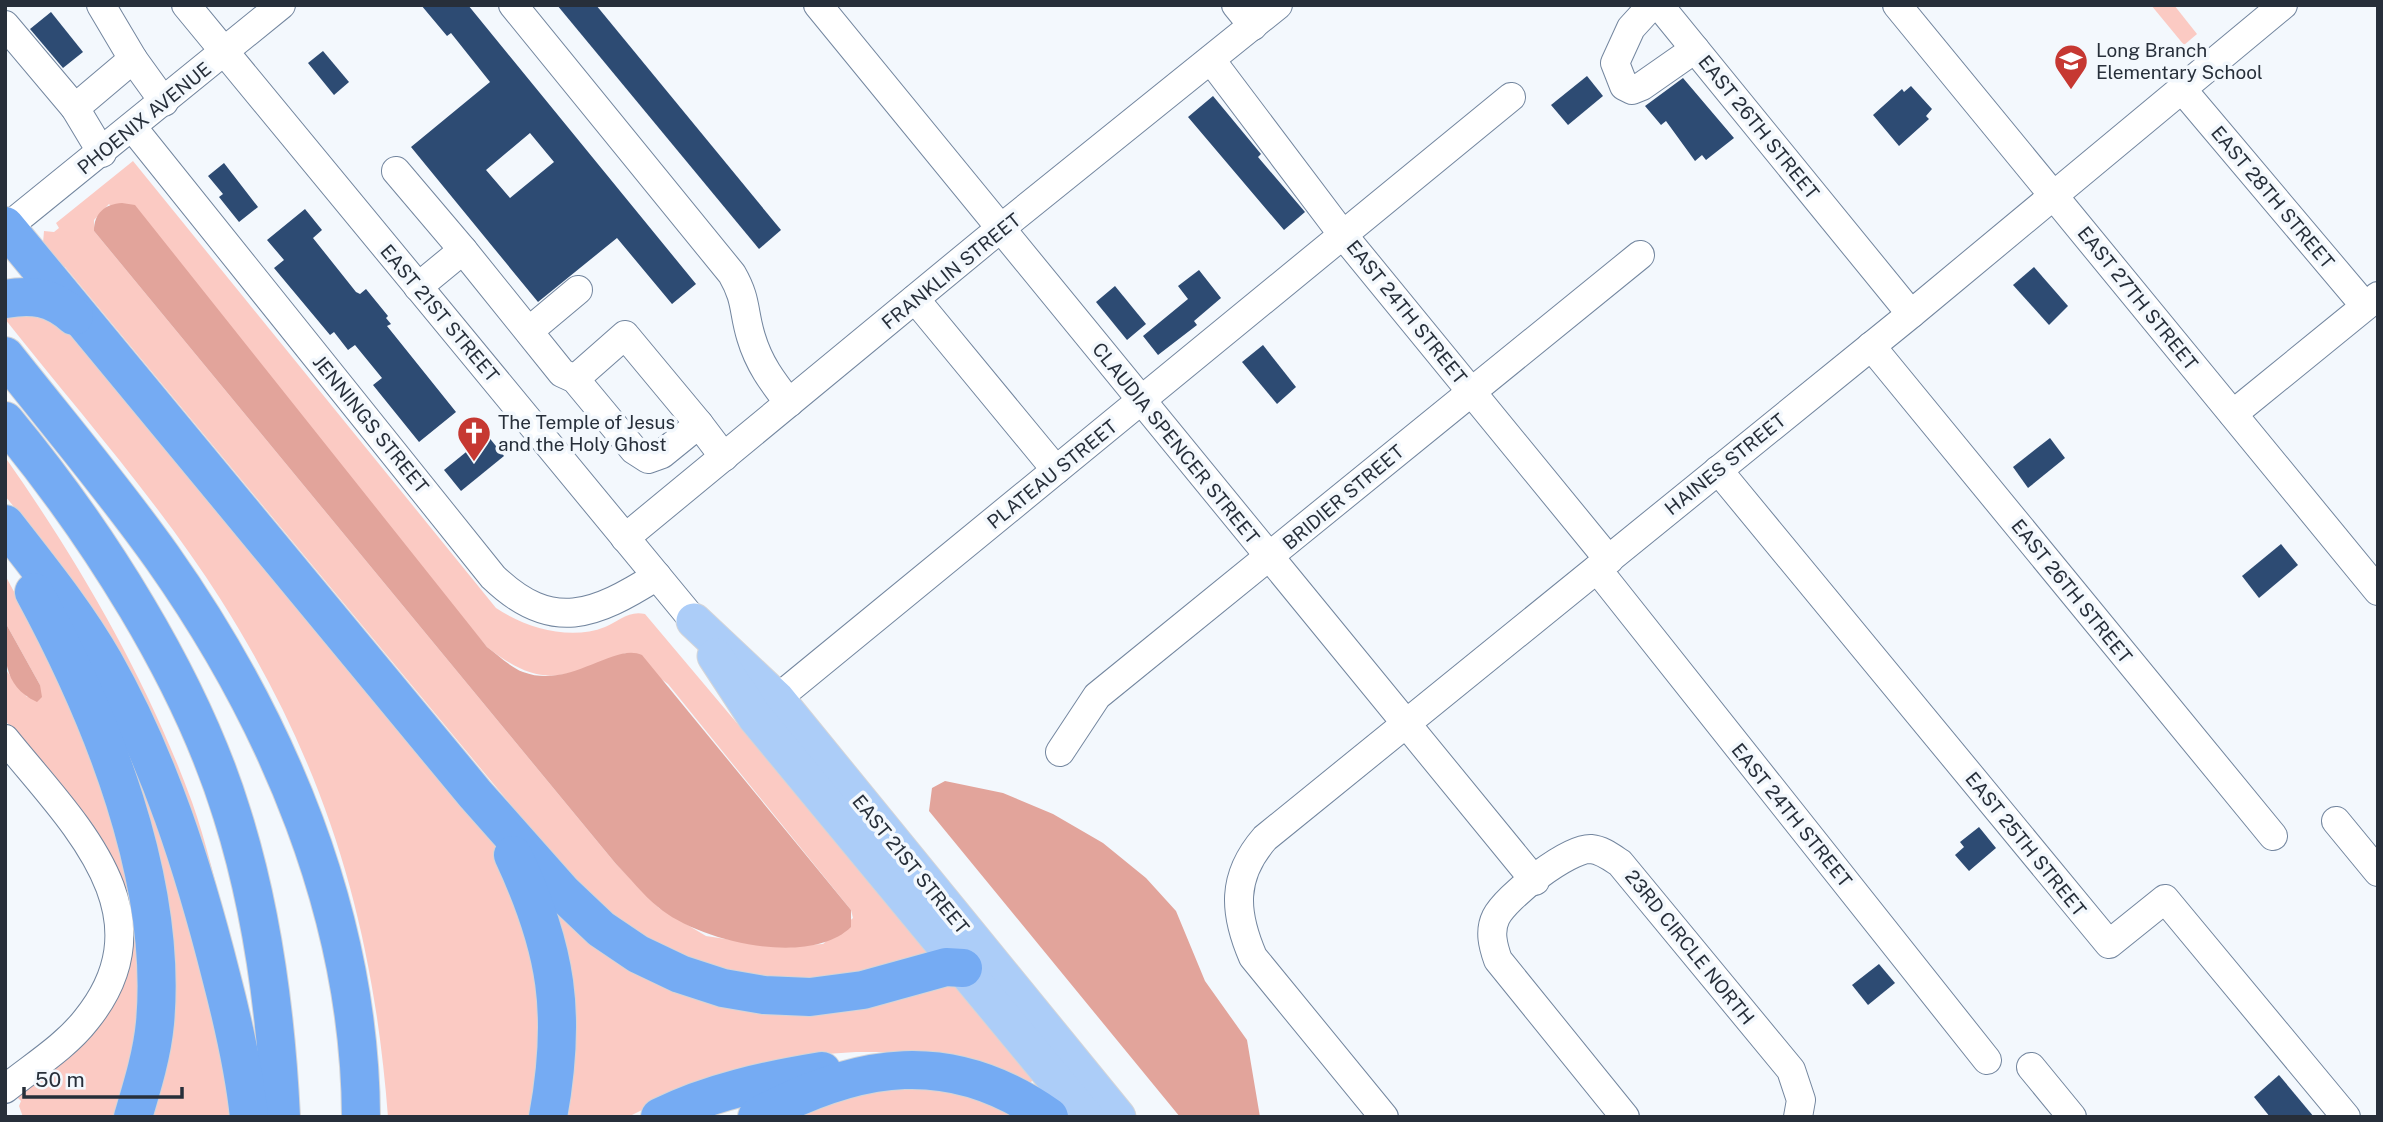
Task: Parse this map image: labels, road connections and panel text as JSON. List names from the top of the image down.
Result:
{
  "streets": {
    "main road": ["EAST 21ST STREET"],
    "street": [
      "PHOENIX AVENUE",
      "EAST 26TH STREET",
      "EAST 28TH STREET",
      "FRANKLIN STREET",
      "EAST 27TH STREET",
      "EAST 24TH STREET",
      "JENNINGS STREET",
      "CLAUDIA SPENCER STREET",
      "HAINES STREET",
      "PLATEAU STREET",
      "BRIDIER STREET",
      "EAST 25TH STREET",
      "23RD CIRCLE NORTH"
    ]
  },
  "crossings": [
    ["PHOENIX AVENUE", "EAST 21ST STREET"],
    ["PHOENIX AVENUE", "JENNINGS STREET"],
    ["EAST 26TH STREET", "HAINES STREET"],
    ["EAST 28TH STREET", "HAINES STREET"],
    ["FRANKLIN STREET", "EAST 24TH STREET"],
    ["FRANKLIN STREET", "EAST 21ST STREET"],
    ["FRANKLIN STREET", "CLAUDIA SPENCER STREET"],
    ["EAST 27TH STREET", "HAINES STREET"],
    ["EAST 24TH STREET", "HAINES STREET"],
    ["EAST 24TH STREET", "PLATEAU STREET"],
    ["EAST 24TH STREET", "BRIDIER STREET"],
    ["EAST 21ST STREET", "JENNINGS STREET"],
    ["EAST 21ST STREET", "PLATEAU STREET"],
    ["CLAUDIA SPENCER STREET", "HAINES STREET"],
    ["CLAUDIA SPENCER STREET", "PLATEAU STREET"],
    ["CLAUDIA SPENCER STREET", "BRIDIER STREET"],
    ["CLAUDIA SPENCER STREET", "23RD CIRCLE NORTH"],
    ["HAINES STREET", "EAST 25TH STREET"]
  ],
  "places": {
    "school or university": ["Long Branch Elementary School"],
    "church": ["The Temple of Jesus and the Holy Ghost"]
  },
  "scale_bar": "50 m"
}
